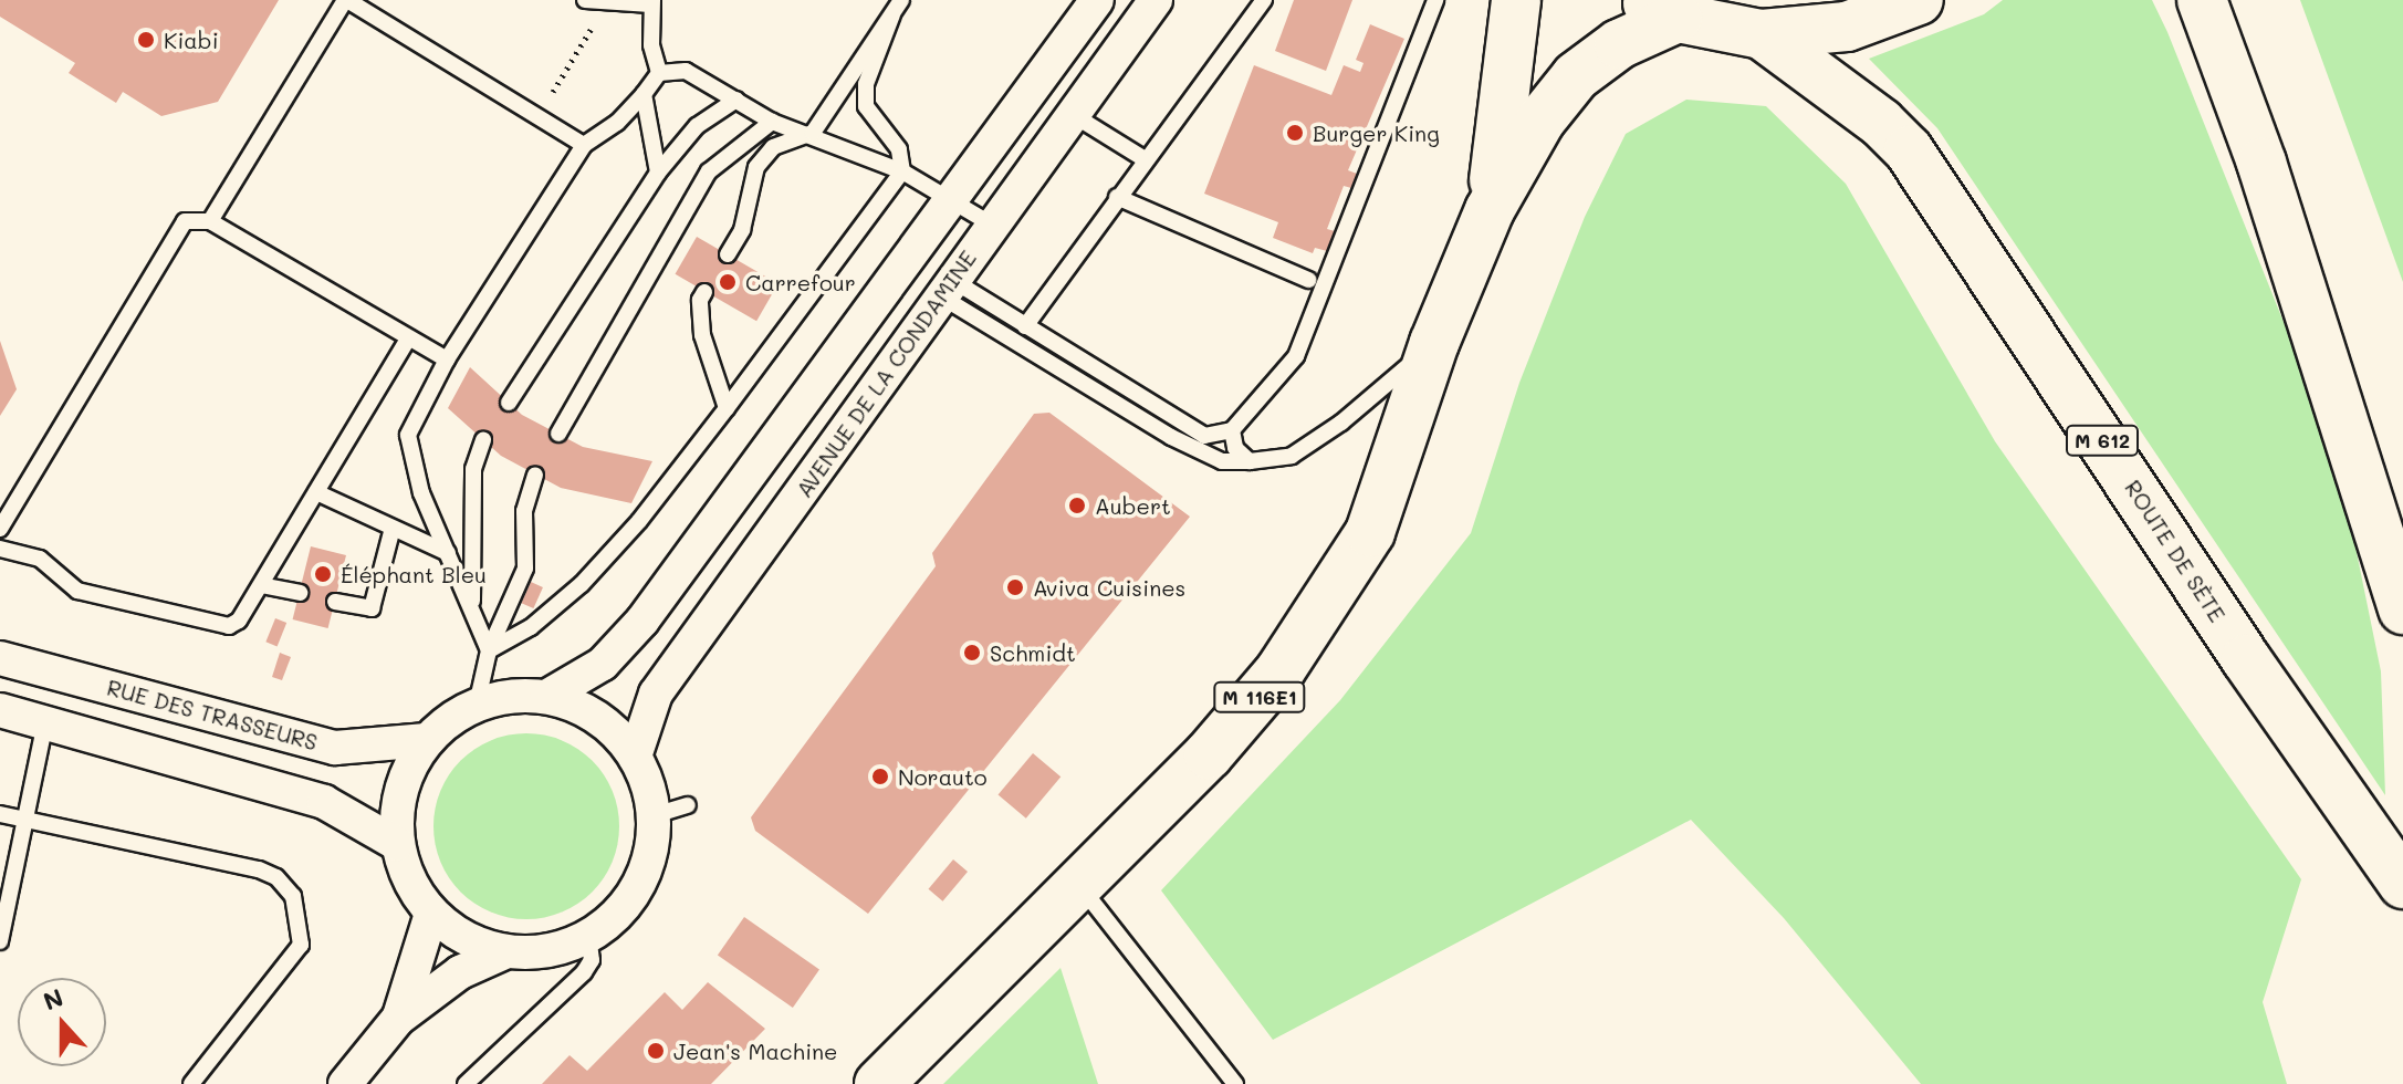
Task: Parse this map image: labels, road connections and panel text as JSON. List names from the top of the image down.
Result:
{
  "streets": {
    "main road": ["M 612", "ROUTE DE SÈTE", "M 116E1"],
    "street": ["AVENUE DE LA CONDAMINE", "RUE DES TRASSEURS"]
  },
  "crossings": [
    ["AVENUE DE LA CONDAMINE", "RUE DES TRASSEURS"]
  ],
  "places": [
    "Kiabi",
    "Burger King",
    "Carrefour",
    "Aubert",
    "Éléphant Bleu",
    "Aviva Cuisines",
    "Schmidt",
    "Norauto",
    "Jean's Machine"
  ],
  "north": "top"
}
